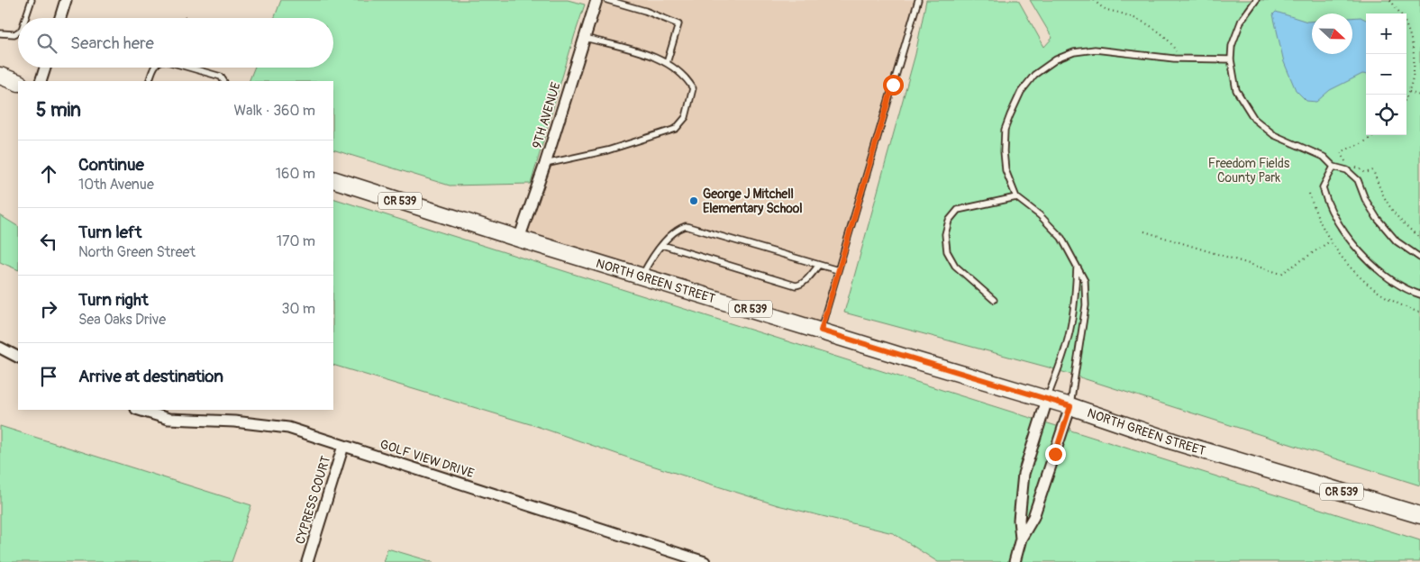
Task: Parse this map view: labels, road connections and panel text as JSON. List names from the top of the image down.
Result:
{
  "streets": {
    "main road": ["CR 539", "NORTH GREEN STREET"],
    "street": ["9TH AVENUE", "GOLF VIEW DRIVE", "CYPRESS COURT"]
  },
  "crossings": [
    ["9TH AVENUE", "NORTH GREEN STREET"],
    ["GOLF VIEW DRIVE", "CYPRESS COURT"]
  ],
  "parks": ["Freedom Fields County Park"],
  "places": ["George J Mitchell Elementary School"],
  "north": "right",
  "page": {
    "map_buttons": ["+", "−"],
    "search": "Search here",
    "heading": ["5 min", "Walk · 360 m"],
    "list": [
      ["Continue", "10th Avenue", "160 m"],
      ["Turn left", "North Green Street", "170 m"],
      ["Turn right", "Sea Oaks Drive", "30 m"],
      "Arrive at destination"
    ]
  }
}
